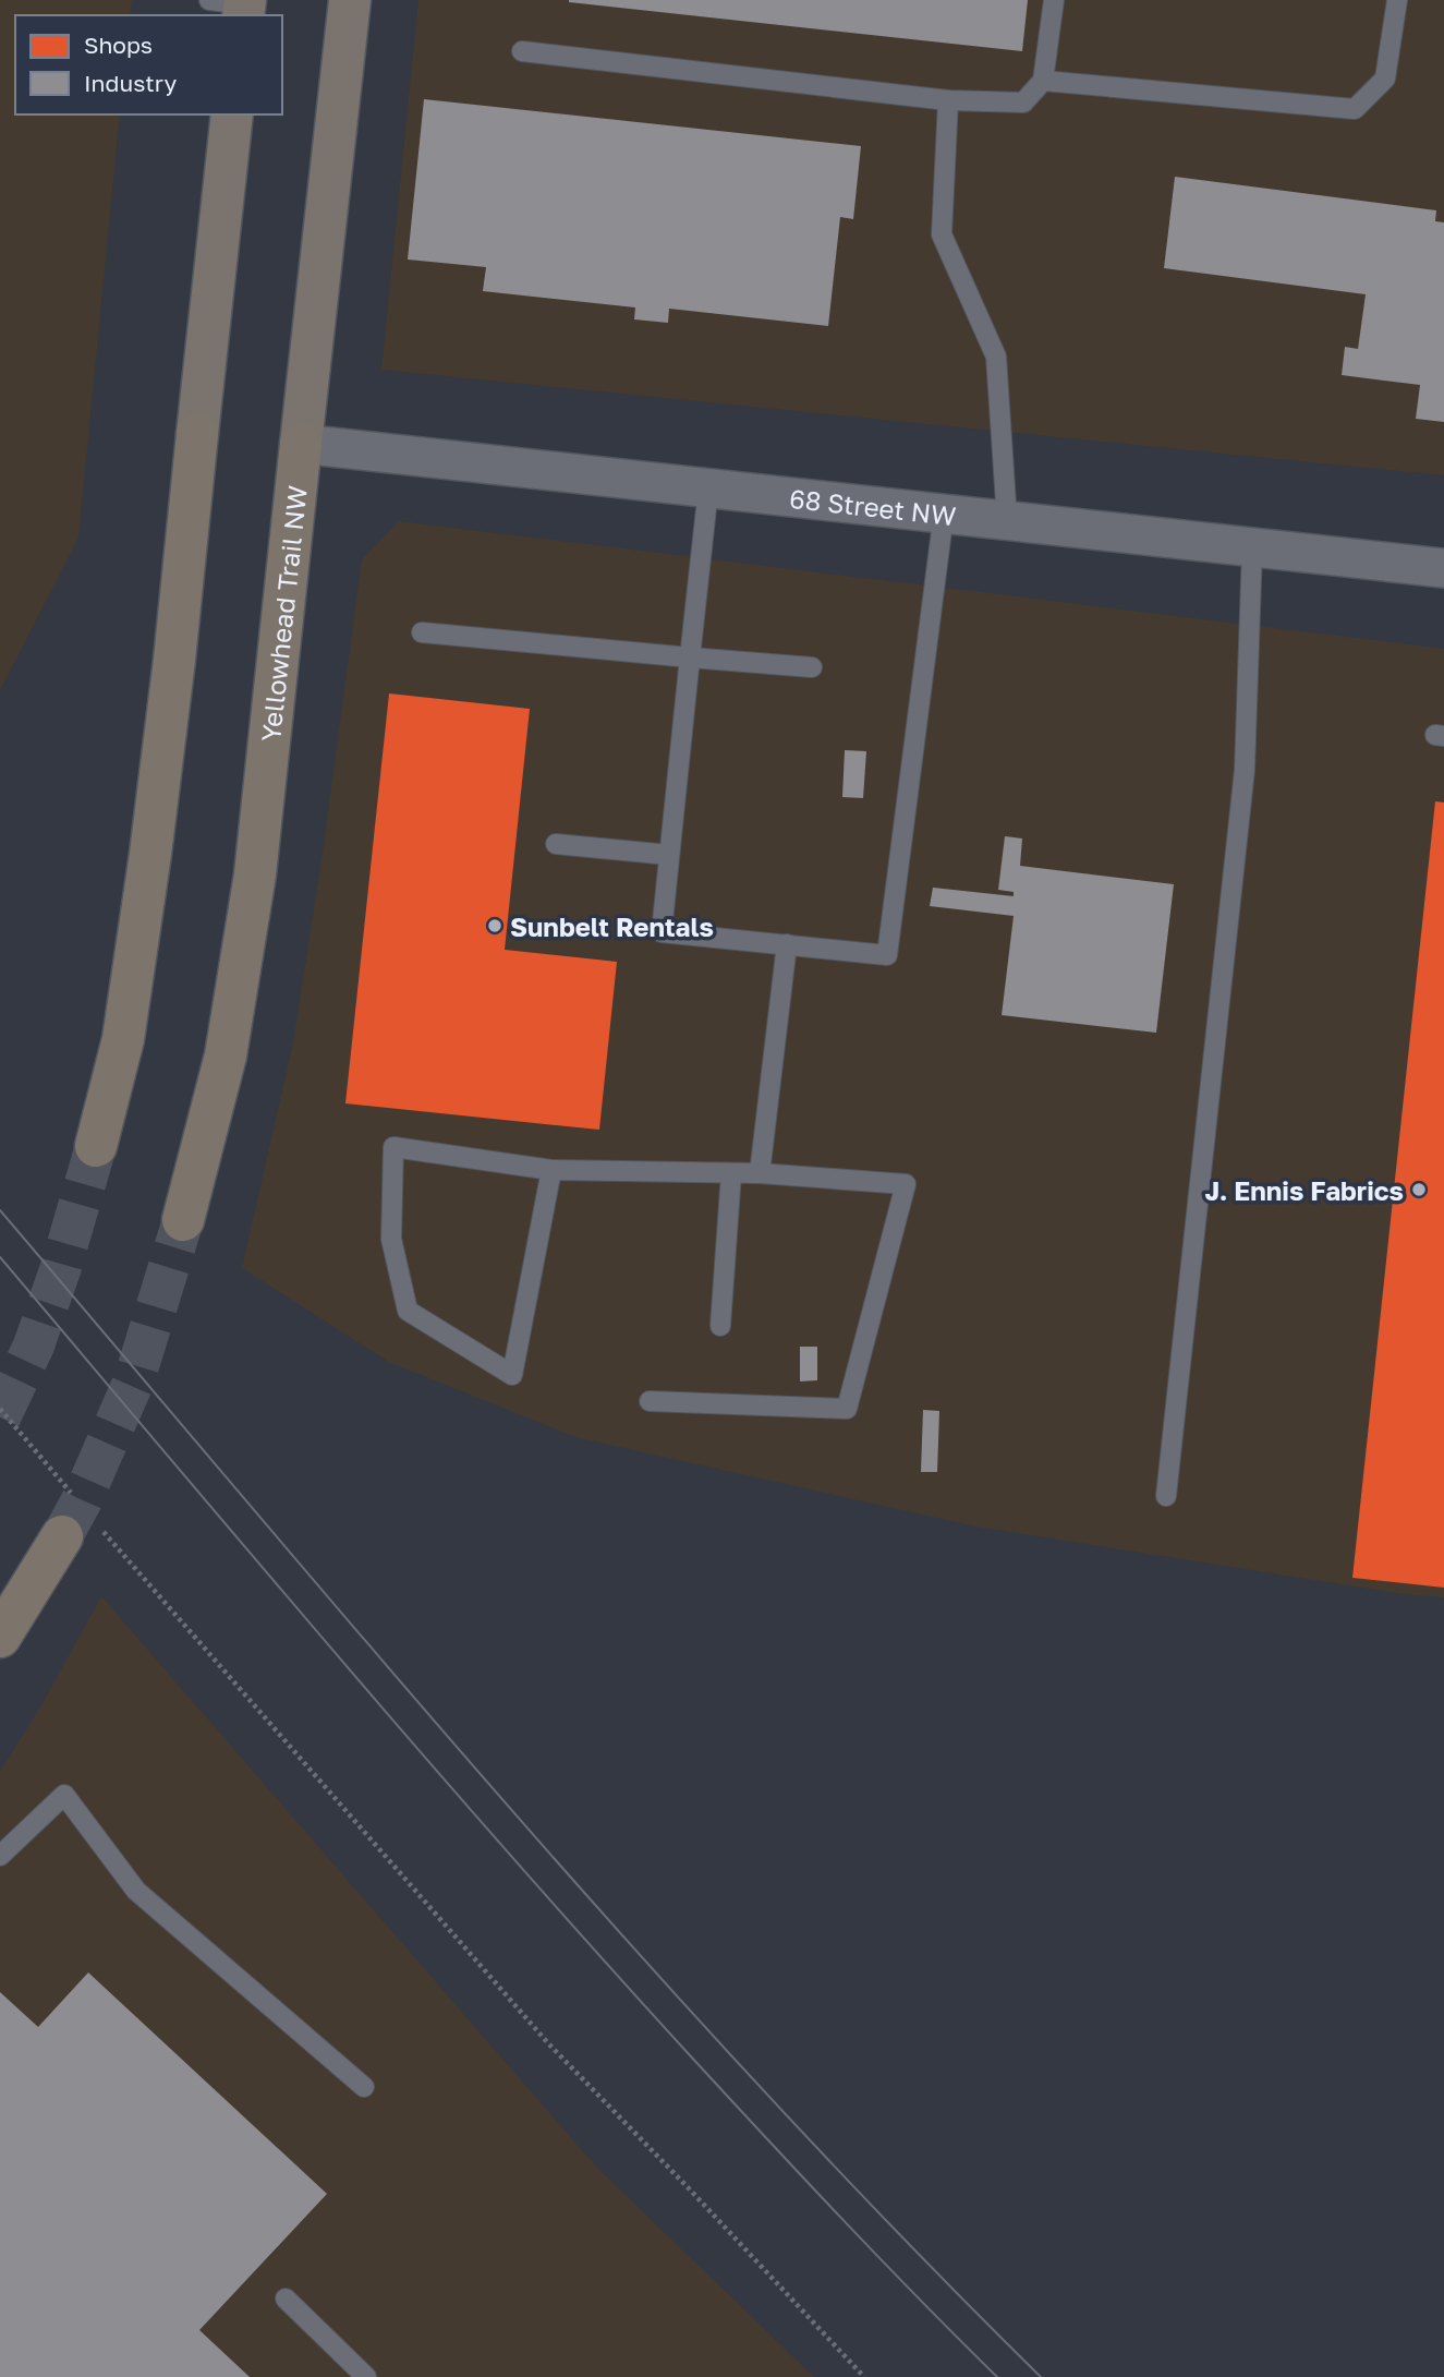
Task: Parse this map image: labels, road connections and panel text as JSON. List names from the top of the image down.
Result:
{
  "streets": {
    "highway": ["Yellowhead Trail NW"],
    "street": ["68 Street NW"]
  },
  "crossings": [
    ["68 Street NW", "Yellowhead Trail NW"]
  ],
  "places": ["Sunbelt Rentals", "J. Ennis Fabrics"],
  "legend": ["Shops", "Industry"]
}
